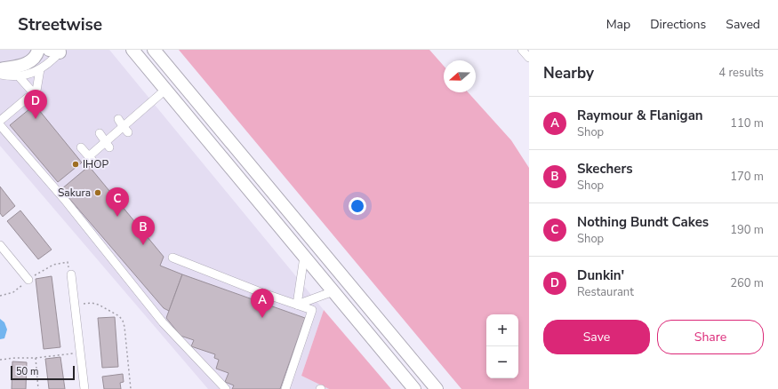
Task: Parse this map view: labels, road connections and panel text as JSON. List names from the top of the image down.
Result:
{
  "places": ["IHOP", "Sakura"],
  "scale_bar": "50 m",
  "north": "left",
  "page": {
    "header": "Streetwise",
    "nav": ["Map", "Directions", "Saved"],
    "heading": ["Nearby", "4 results"],
    "pins": [
      "D",
      "C",
      "B",
      "A"
    ],
    "list": [
      {
        "mark": "A",
        "name": "Raymour & Flanigan",
        "note": "Shop",
        "value": "110 m"
      },
      {
        "mark": "B",
        "name": "Skechers",
        "note": "Shop",
        "value": "170 m"
      },
      {
        "mark": "C",
        "name": "Nothing Bundt Cakes",
        "note": "Shop",
        "value": "190 m"
      },
      {
        "mark": "D",
        "name": "Dunkin'",
        "note": "Restaurant",
        "value": "260 m"
      }
    ],
    "buttons": ["Save", "Share"],
    "map_buttons": ["+", "−"],
    "scale": "50 m"
  }
}
